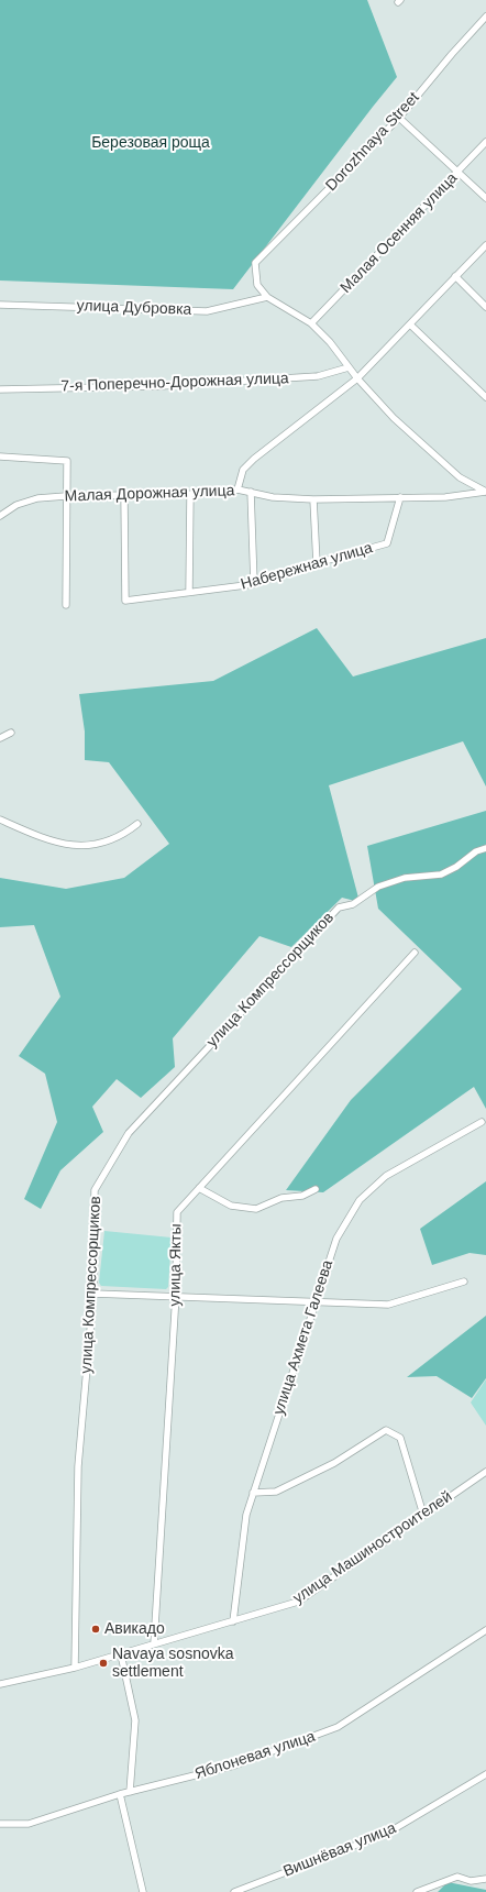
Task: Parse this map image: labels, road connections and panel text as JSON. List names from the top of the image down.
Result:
{
  "streets": {
    "street": [
      "Dorozhnaya Street",
      "Малая Осенняя улица",
      "улица Дубровка",
      "7-я Поперечно-Дорожная улица",
      "Малая Дорожная улица",
      "Набережная улица",
      "улица Компрессорщиков",
      "улица Якты",
      "улица Ахмета Галеева",
      "улица Машиностроителей",
      "Яблоневая улица",
      "Вишнёвая улица"
    ]
  },
  "crossings": [
    ["Dorozhnaya Street", "улица Дубровка"],
    ["Малая Дорожная улица", "Набережная улица"],
    ["улица Компрессорщиков", "улица Машиностроителей"],
    ["улица Якты", "улица Машиностроителей"],
    ["улица Ахмета Галеева", "улица Машиностроителей"]
  ],
  "parks": ["Березовая роща"],
  "places": ["Авикадо", "Navaya sosnovka settlement"]
}
